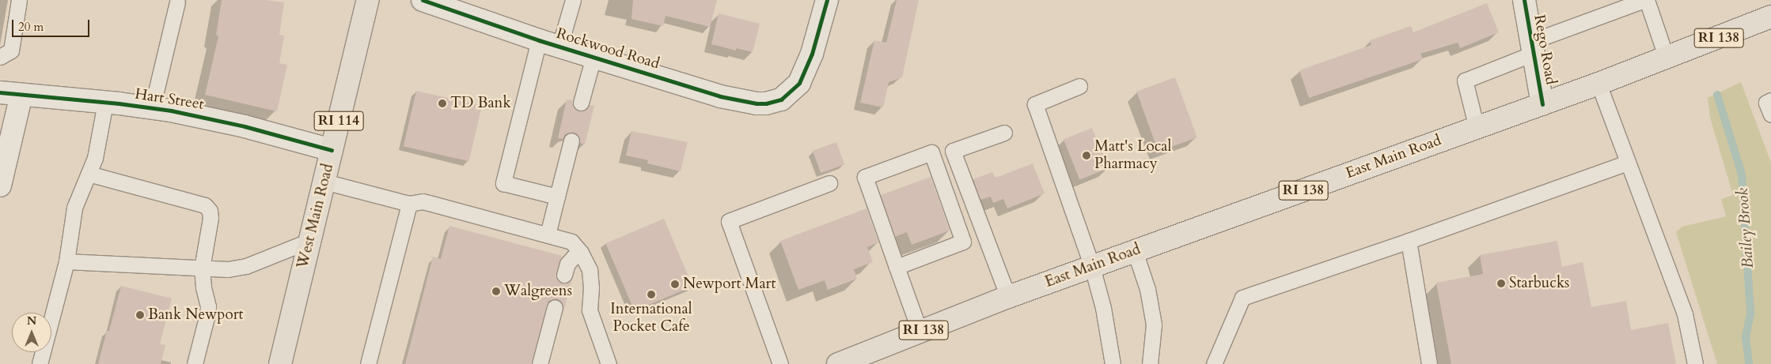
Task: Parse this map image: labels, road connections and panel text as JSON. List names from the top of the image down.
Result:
{
  "streets": {
    "main road": [
      "RI 138",
      "RI 114",
      "East Main Road",
      "West Main Road"
    ],
    "street": ["Rockwood Road", "Rego Road", "Hart Street"]
  },
  "crossings": [
    ["Rego Road", "East Main Road"],
    ["Hart Street", "West Main Road"]
  ],
  "water": ["Bailey Brook"],
  "places": [
    "TD Bank",
    "Matt's Local Pharmacy",
    "Starbucks",
    "Newport Mart",
    "Walgreens",
    "International Pocket Cafe",
    "Bank Newport"
  ],
  "scale_bar": "20 m",
  "north": "top"
}
